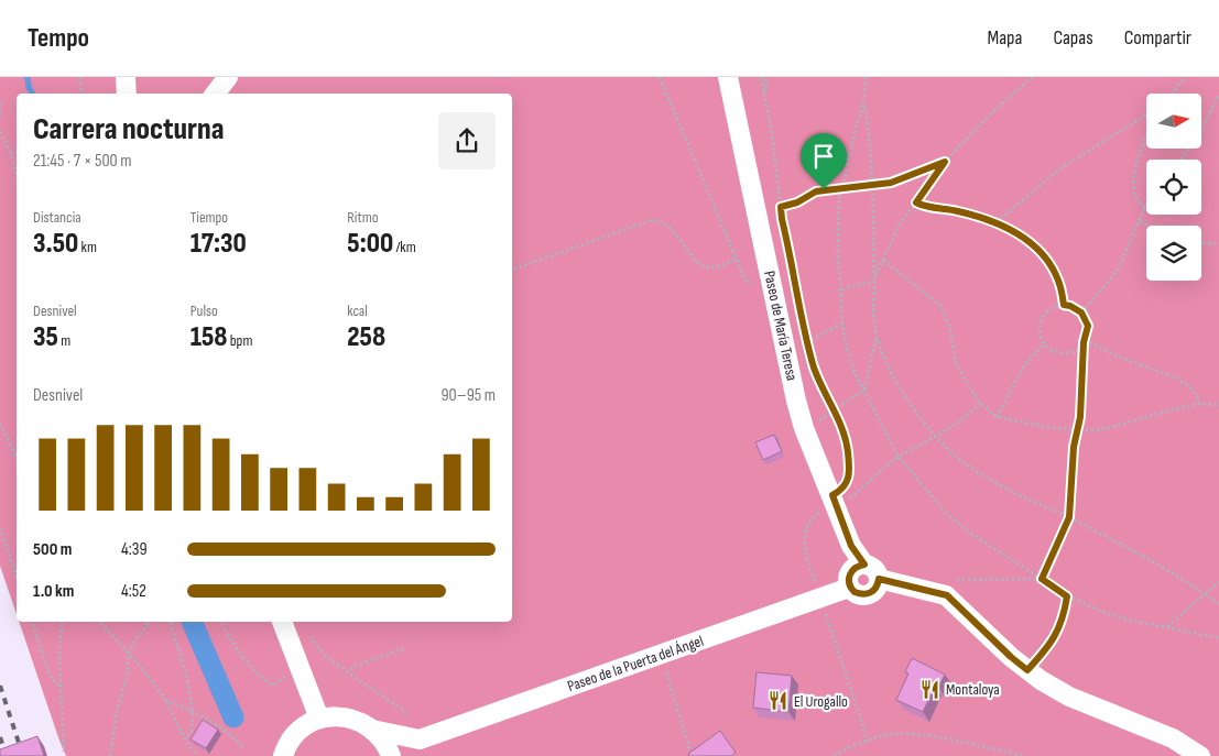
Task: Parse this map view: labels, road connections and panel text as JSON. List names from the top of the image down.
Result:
{
  "streets": {
    "street": ["Paseo de María Teresa", "Paseo de la Puerta del Ángel"]
  },
  "crossings": [
    ["Paseo de María Teresa", "Paseo de la Puerta del Ángel"]
  ],
  "places": {
    "restaurant": ["Montaloya", "El Urogallo"]
  },
  "north": "right",
  "page": {
    "header": "Tempo",
    "nav": ["Mapa", "Capas", "Compartir"],
    "heading": ["Carrera nocturna", "21:45 · 7 × 500 m"],
    "stats": [
      ["Distancia", "3.50 km"],
      ["Tiempo", "17:30"],
      ["Ritmo", "5:00 /km"],
      ["Desnivel", "35 m"],
      ["Pulso", "158 bpm"],
      ["kcal", "258"]
    ],
    "chart": ["Desnivel", "90–95 m"],
    "list": [
      {
        "name": "500 m",
        "note": "4:39"
      },
      {
        "name": "1.0 km",
        "note": "4:52"
      }
    ]
  }
}
